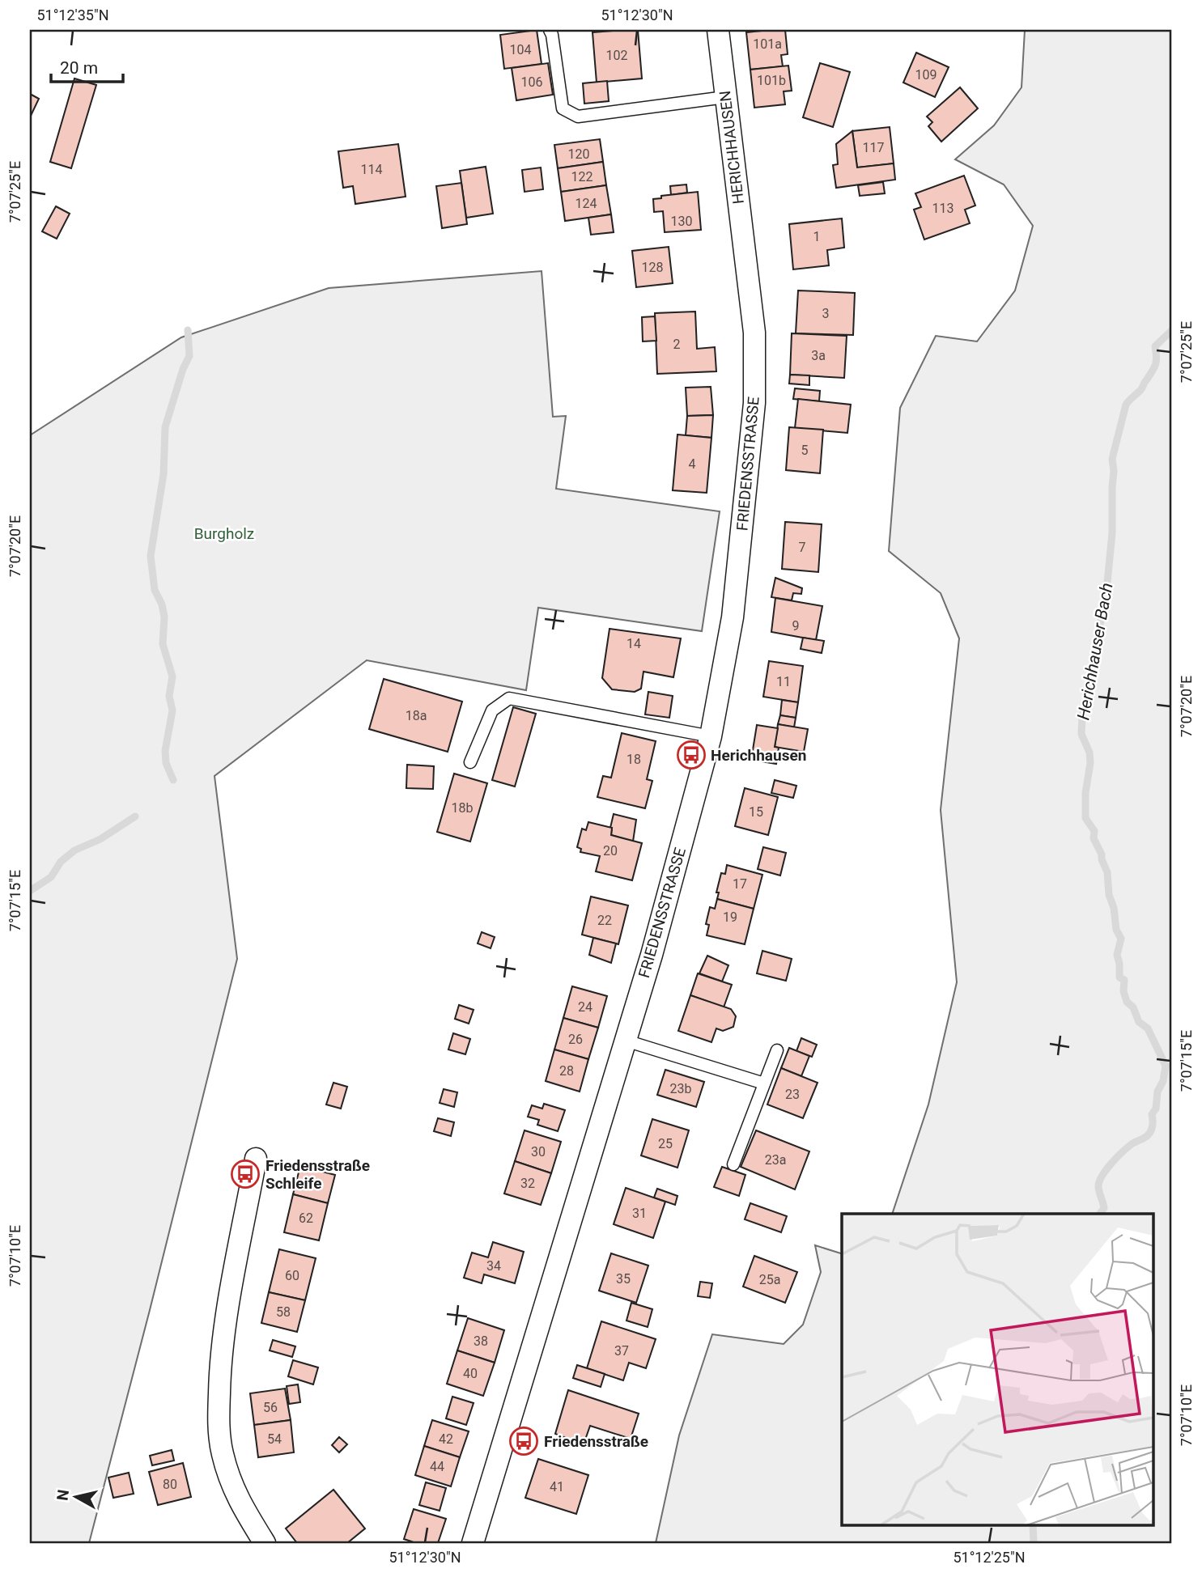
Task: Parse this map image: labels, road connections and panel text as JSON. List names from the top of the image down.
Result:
{
  "streets": {
    "street": ["HERICHHAUSEN", "FRIEDENSSTRASSE"]
  },
  "crossings": [
    ["HERICHHAUSEN", "FRIEDENSSTRASSE"]
  ],
  "water": ["Herichhauser Bach"],
  "parks": ["Burgholz"],
  "places": {
    "bus stop": ["Herichhausen", "Friedensstraße Schleife", "Friedensstraße"]
  },
  "house_numbers": [
    "101a",
    "104",
    "102",
    "109",
    "101b",
    "106",
    "117",
    "120",
    "114",
    "122",
    "124",
    "113",
    "130",
    "1",
    "128",
    "3",
    "2",
    "3a",
    "5",
    "4",
    "7",
    "9",
    "14",
    "11",
    "18a",
    "18",
    "18b",
    "15",
    "20",
    "17",
    "19",
    "22",
    "24",
    "26",
    "28",
    "23b",
    "23",
    "25",
    "30",
    "23a",
    "32",
    "31",
    "62",
    "34",
    "60",
    "35",
    "25a",
    "58",
    "38",
    "37",
    "40",
    "56",
    "54",
    "42",
    "44",
    "80",
    "41"
  ],
  "scale_bar": "20 m",
  "north": "left",
  "coordinates": [
    "51°12'35\"N",
    "51°12'30\"N",
    "7°07'25\"E",
    "7°07'20\"E",
    "7°07'15\"E",
    "7°07'10\"E",
    "51°12'25\"N"
  ]
}
